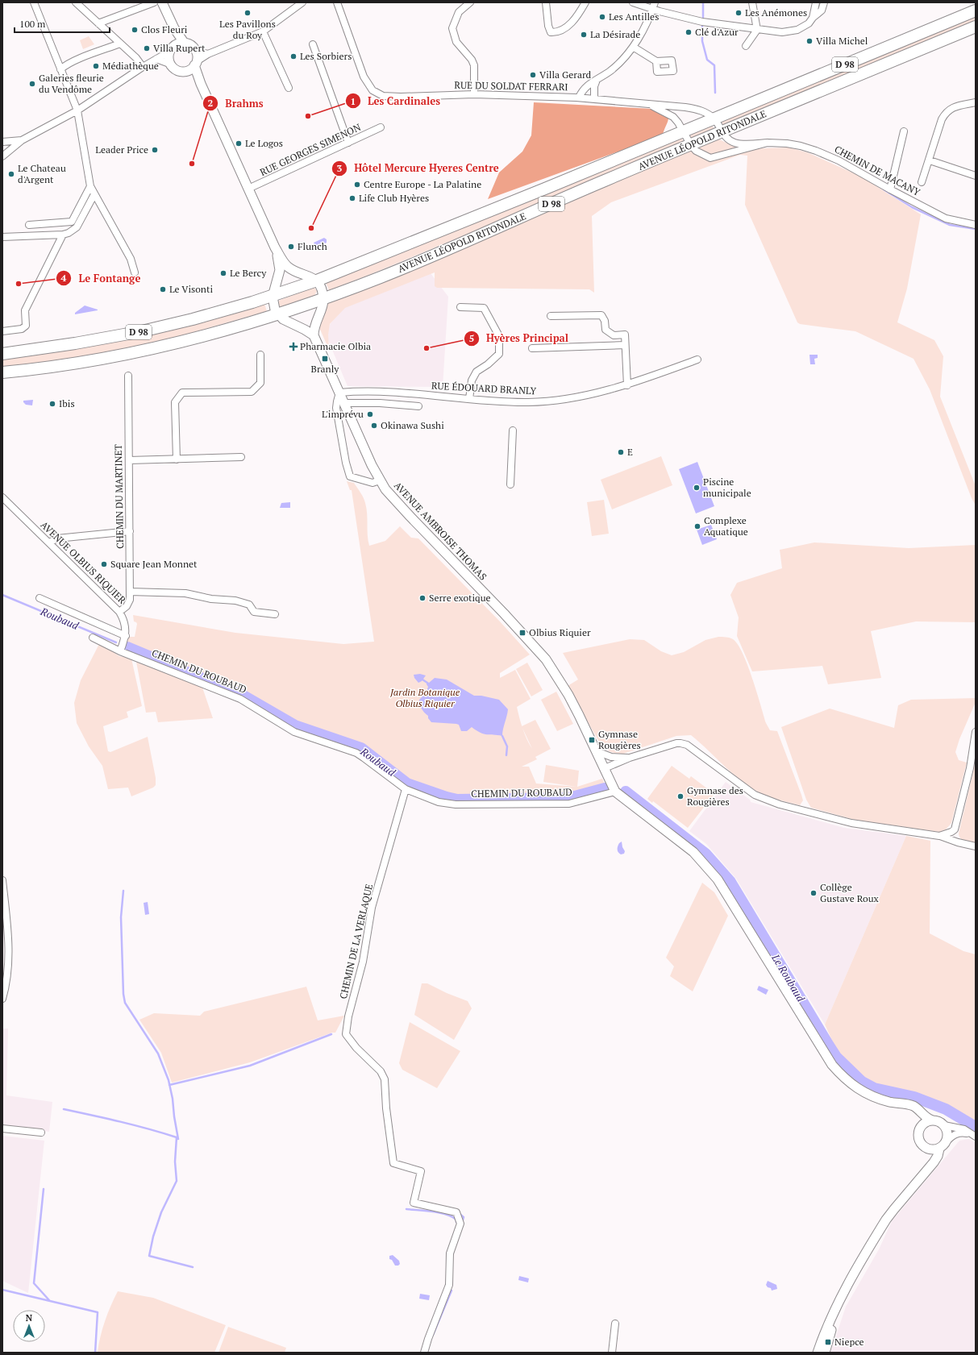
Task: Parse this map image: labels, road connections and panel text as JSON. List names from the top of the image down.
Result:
{
  "streets": {
    "highway": ["D 98", "AVENUE LÉOPOLD RITONDALE"],
    "street": [
      "RUE DU SOLDAT FERRARI",
      "RUE GEORGES SIMENON",
      "CHEMIN DE MACANY",
      "RUE ÉDOUARD BRANLY",
      "CHEMIN DU MARTINET",
      "AVENUE AMBROISE THOMAS",
      "AVENUE OLBIUS RIQUIER",
      "CHEMIN DU ROUBAUD",
      "CHEMIN DE LA VERLAQUE"
    ]
  },
  "crossings": [
    ["RUE DU SOLDAT FERRARI", "AVENUE LÉOPOLD RITONDALE"],
    ["RUE DU SOLDAT FERRARI", "CHEMIN DE MACANY"],
    ["AVENUE LÉOPOLD RITONDALE", "CHEMIN DE MACANY"],
    ["RUE ÉDOUARD BRANLY", "AVENUE AMBROISE THOMAS"],
    ["CHEMIN DU MARTINET", "AVENUE OLBIUS RIQUIER"],
    ["AVENUE AMBROISE THOMAS", "CHEMIN DU ROUBAUD"],
    ["AVENUE OLBIUS RIQUIER", "CHEMIN DU ROUBAUD"],
    ["CHEMIN DU ROUBAUD", "CHEMIN DE LA VERLAQUE"]
  ],
  "water": ["Roubaud", "Le Roubaud"],
  "parks": ["Jardin Botanique Olbius Riquier"],
  "places": {
    "other": [
      "Les Pavillons du Roy",
      "Les Anémones",
      "Les Antilles",
      "Clos Fleuri",
      "Clé d'Azur",
      "La Désirade",
      "Villa Michel",
      "Villa Rupert",
      "Les Sorbiers",
      "Médiathèque",
      "Villa Gerard",
      "Galeries fleurie du Vendôme",
      "Les Cardinales",
      "Le Logos",
      "Leader Price",
      "Brahms",
      "Le Chateau d'Argent",
      "Centre Europe - La Palatine",
      "Life Club Hyères",
      "Hôtel Mercure Hyeres Centre",
      "Flunch",
      "Le Bercy",
      "Le Fontange",
      "Le Visonti",
      "Hyères Principal",
      "Ibis",
      "L'imprévu",
      "Okinawa Sushi",
      "E",
      "Piscine municipale",
      "Complexe Aquatique",
      "Square Jean Monnet",
      "Serre exotique",
      "Gymnase des Rougières",
      "Collège Gustave Roux"
    ],
    "health": ["Pharmacie Olbia"],
    "transit": [
      "Branly",
      "Olbius Riquier",
      "Gymnase Rougières",
      "Niepce"
    ]
  },
  "scale_bar": "100 m",
  "north": "top"
}
